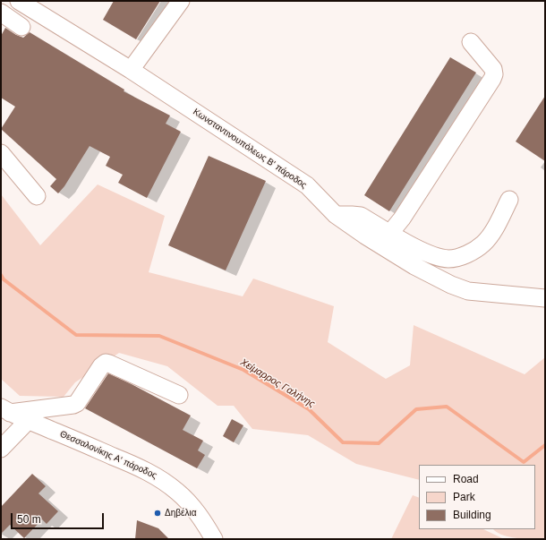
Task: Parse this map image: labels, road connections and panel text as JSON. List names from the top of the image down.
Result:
{
  "streets": {
    "street": ["Κωνσταντινουπόλεως Β' πάροδος", "Θεσσαλονίκης Α' πάροδος"]
  },
  "water": ["Χείμαρρος Γαλήνης"],
  "places": ["Δηβέλια"],
  "legend": ["Road", "Park", "Building"],
  "scale_bar": "50 m"
}
